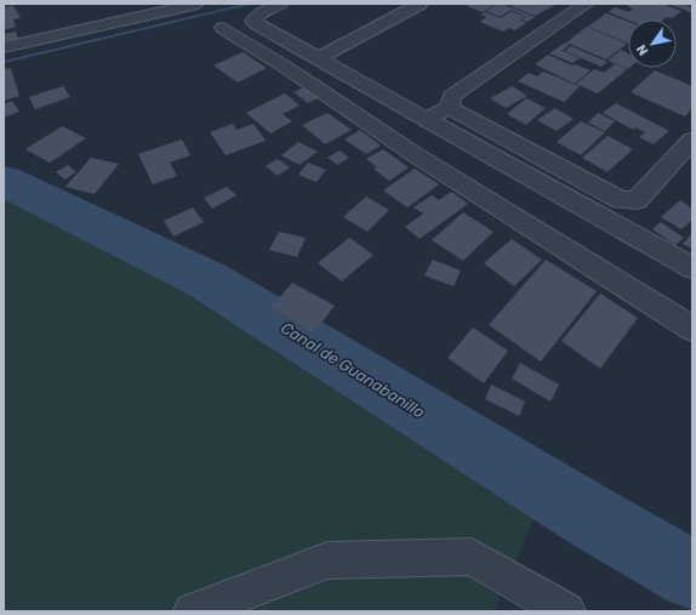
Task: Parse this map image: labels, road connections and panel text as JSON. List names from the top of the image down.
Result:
{
  "water": ["Canal de Guanabanillo"],
  "north": "bottom left"
}
